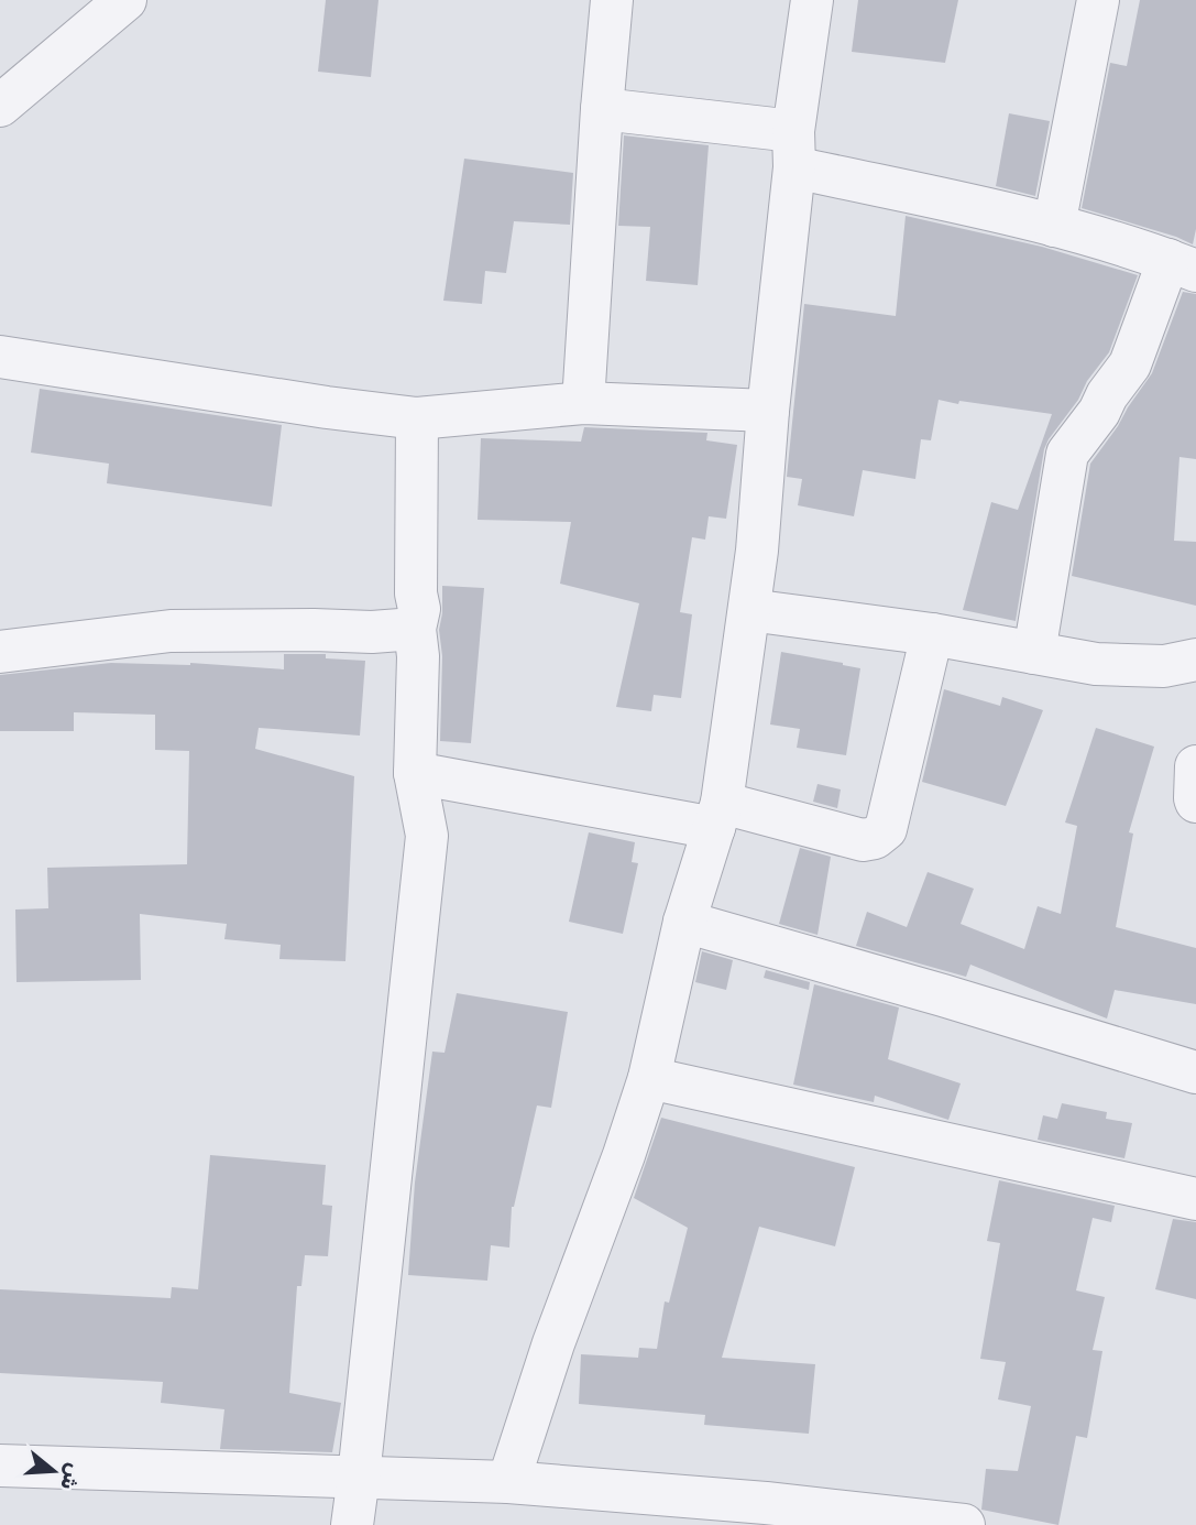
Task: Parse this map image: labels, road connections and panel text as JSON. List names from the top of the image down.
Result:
{
  "north": "right"
}
